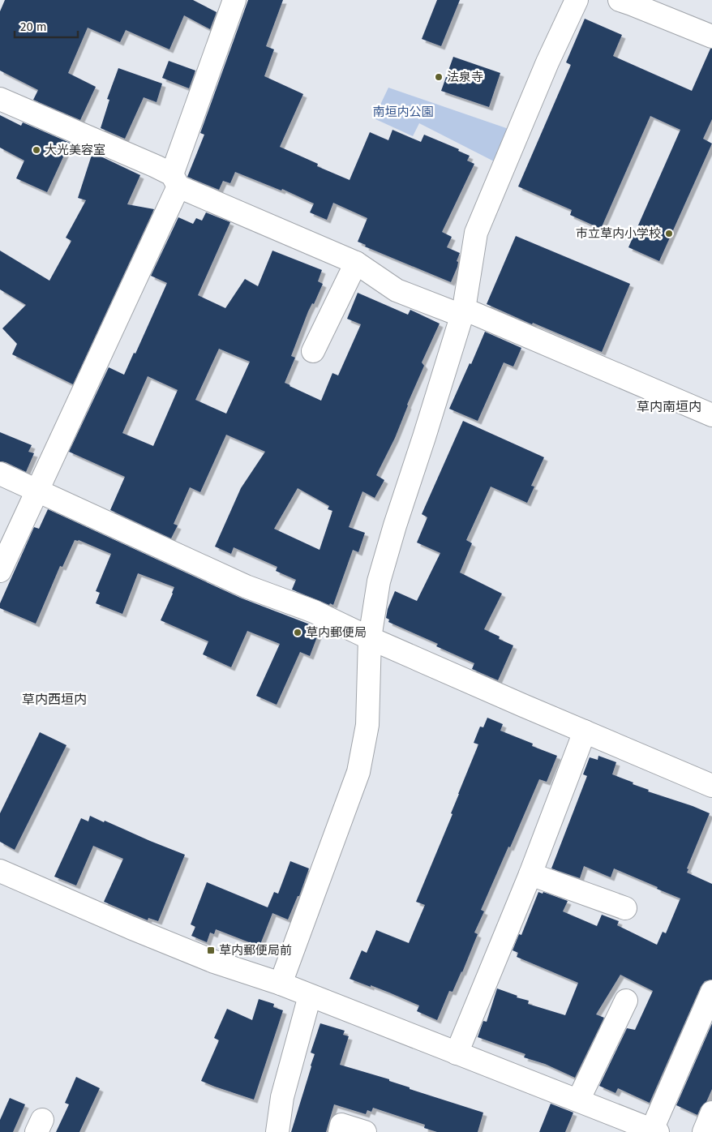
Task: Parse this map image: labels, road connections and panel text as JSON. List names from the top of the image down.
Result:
{
  "districts": ["草内南垣内", "草内西垣内"],
  "parks": ["南垣内公園"],
  "places": {
    "other": [
      "法泉寺",
      "大光美容室",
      "市立草内小学校",
      "草内郵便局"
    ],
    "transit": ["草内郵便局前"]
  },
  "scale_bar": "20 m"
}
